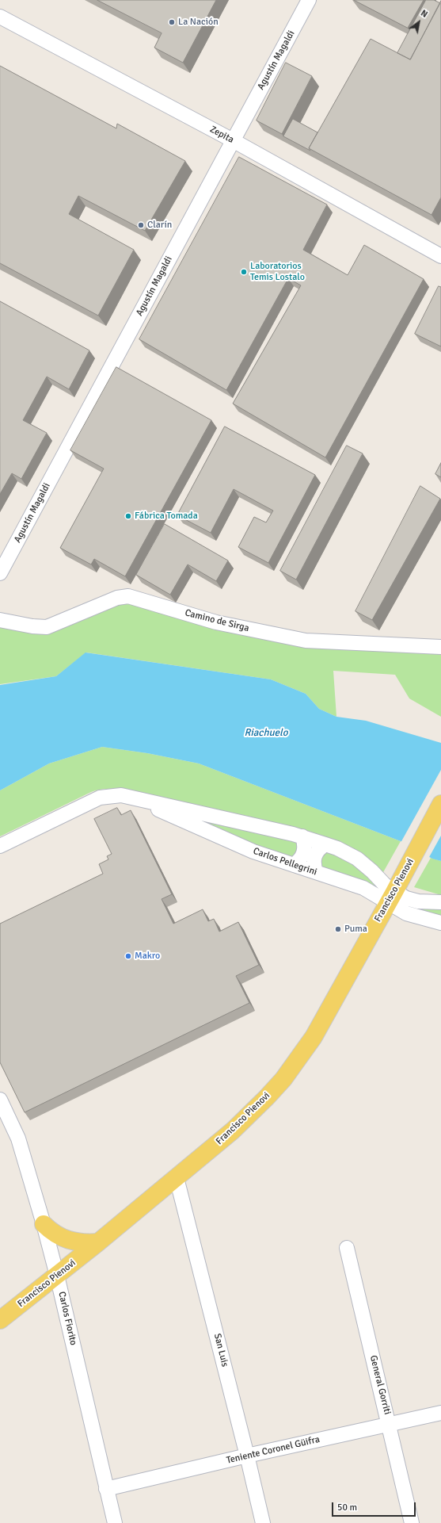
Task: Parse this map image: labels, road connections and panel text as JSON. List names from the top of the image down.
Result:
{
  "streets": {
    "main road": ["Francisco Pienovi"],
    "street": [
      "Agustín Magaldi",
      "Zepita",
      "Camino de Sirga",
      "Carlos Pellegrini",
      "Carlos Fiorito",
      "San Luis",
      "General Gorriti",
      "Teniente Coronel Güifra"
    ]
  },
  "crossings": [
    ["Agustín Magaldi", "Zepita"],
    ["Carlos Pellegrini", "Francisco Pienovi"],
    ["Francisco Pienovi", "Carlos Fiorito"],
    ["Francisco Pienovi", "San Luis"],
    ["Carlos Fiorito", "Teniente Coronel Güifra"],
    ["San Luis", "Teniente Coronel Güifra"],
    ["General Gorriti", "Teniente Coronel Güifra"]
  ],
  "water": ["Riachuelo"],
  "places": [
    "La Nación",
    "Clarín",
    "Laboratorios Temis Lostalo",
    "Fábrica Tomada",
    "Puma",
    "Makro"
  ],
  "scale_bar": "50 m",
  "north": "top right"
}
